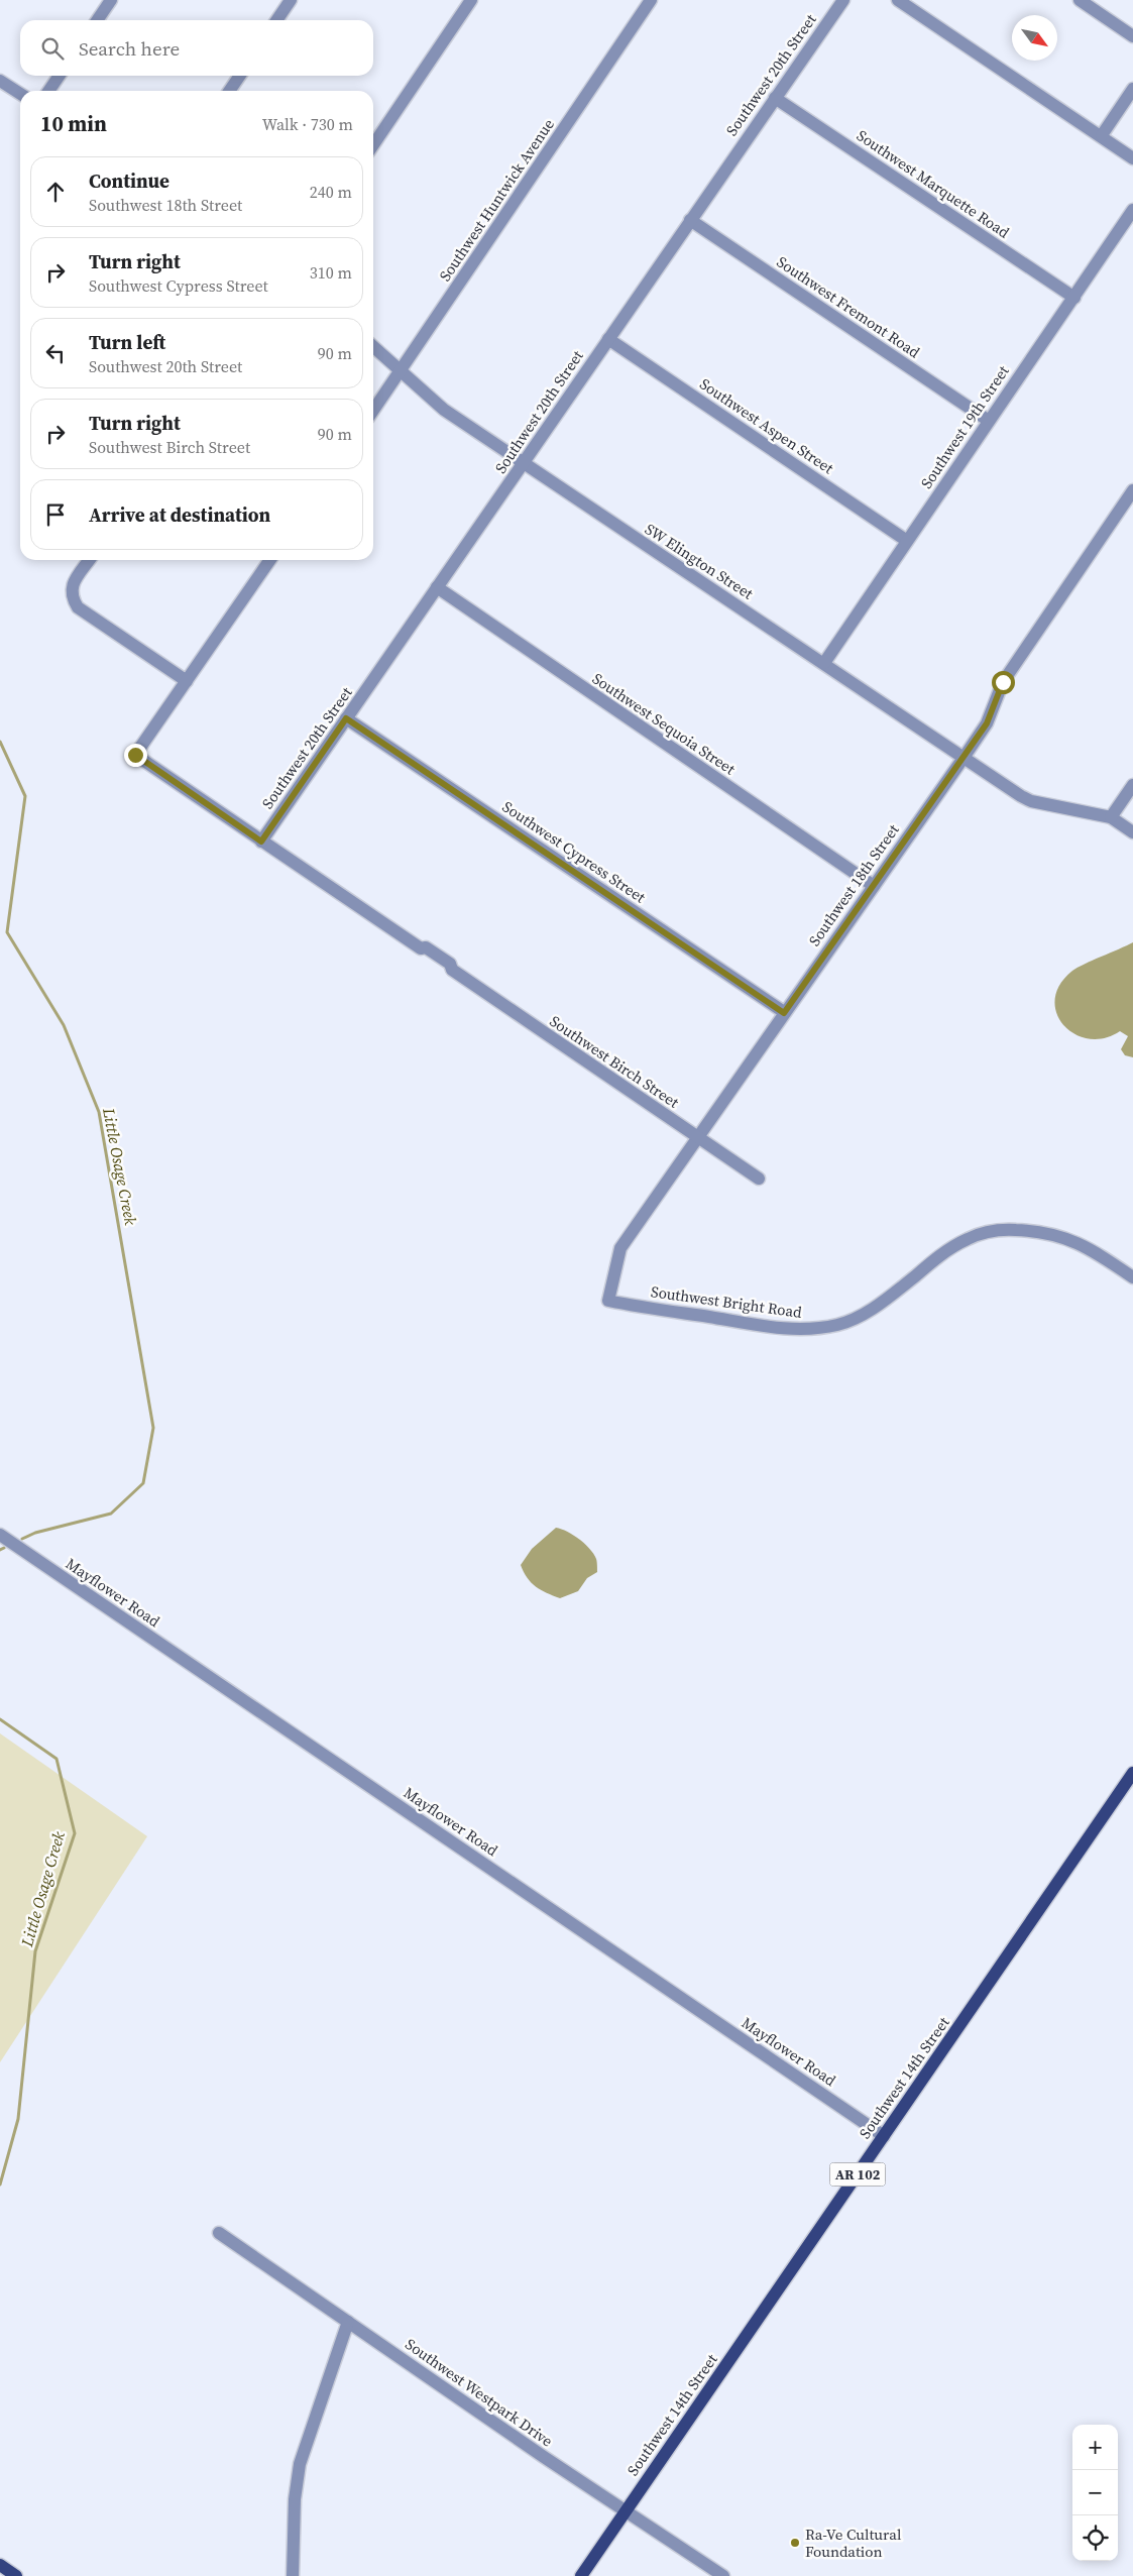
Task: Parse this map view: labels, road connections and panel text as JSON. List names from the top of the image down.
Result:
{
  "streets": {
    "main road": ["Southwest 14th Street", "AR 102"],
    "street": [
      "Southwest 20th Street",
      "Southwest Marquette Road",
      "Southwest Huntwick Avenue",
      "Southwest Fremont Road",
      "Southwest Aspen Street",
      "Southwest 19th Street",
      "SW Elington Street",
      "Southwest Sequoia Street",
      "Southwest Cypress Street",
      "Southwest 18th Street",
      "Southwest Birch Street",
      "Southwest Bright Road",
      "Mayflower Road",
      "Southwest Westpark Drive"
    ]
  },
  "crossings": [
    ["Southwest 20th Street", "Southwest Marquette Road"],
    ["Southwest 20th Street", "Southwest Fremont Road"],
    ["Southwest 20th Street", "Southwest Aspen Street"],
    ["Southwest 20th Street", "SW Elington Street"],
    ["Southwest 20th Street", "Southwest Sequoia Street"],
    ["Southwest 20th Street", "Southwest Cypress Street"],
    ["Southwest 20th Street", "Southwest Birch Street"],
    ["Southwest Marquette Road", "Southwest 19th Street"],
    ["Southwest Huntwick Avenue", "SW Elington Street"],
    ["Southwest Fremont Road", "Southwest 19th Street"],
    ["Southwest Aspen Street", "Southwest 19th Street"],
    ["Southwest 19th Street", "SW Elington Street"],
    ["SW Elington Street", "Southwest 18th Street"],
    ["Southwest Sequoia Street", "Southwest 18th Street"],
    ["Southwest Cypress Street", "Southwest 18th Street"],
    ["Southwest 18th Street", "Southwest Birch Street"],
    ["Southwest 18th Street", "Southwest Bright Road"],
    ["Mayflower Road", "Southwest 14th Street"],
    ["Southwest 14th Street", "Southwest Westpark Drive"]
  ],
  "water": ["Little Osage Creek"],
  "places": ["Ra-Ve Cultural Foundation"],
  "north": "bottom right",
  "page": {
    "search": "Search here",
    "heading": ["10 min", "Walk · 730 m"],
    "list": [
      ["Continue", "Southwest 18th Street", "240 m"],
      ["Turn right", "Southwest Cypress Street", "310 m"],
      ["Turn left", "Southwest 20th Street", "90 m"],
      ["Turn right", "Southwest Birch Street", "90 m"],
      "Arrive at destination"
    ],
    "map_buttons": ["+", "−"]
  }
}
